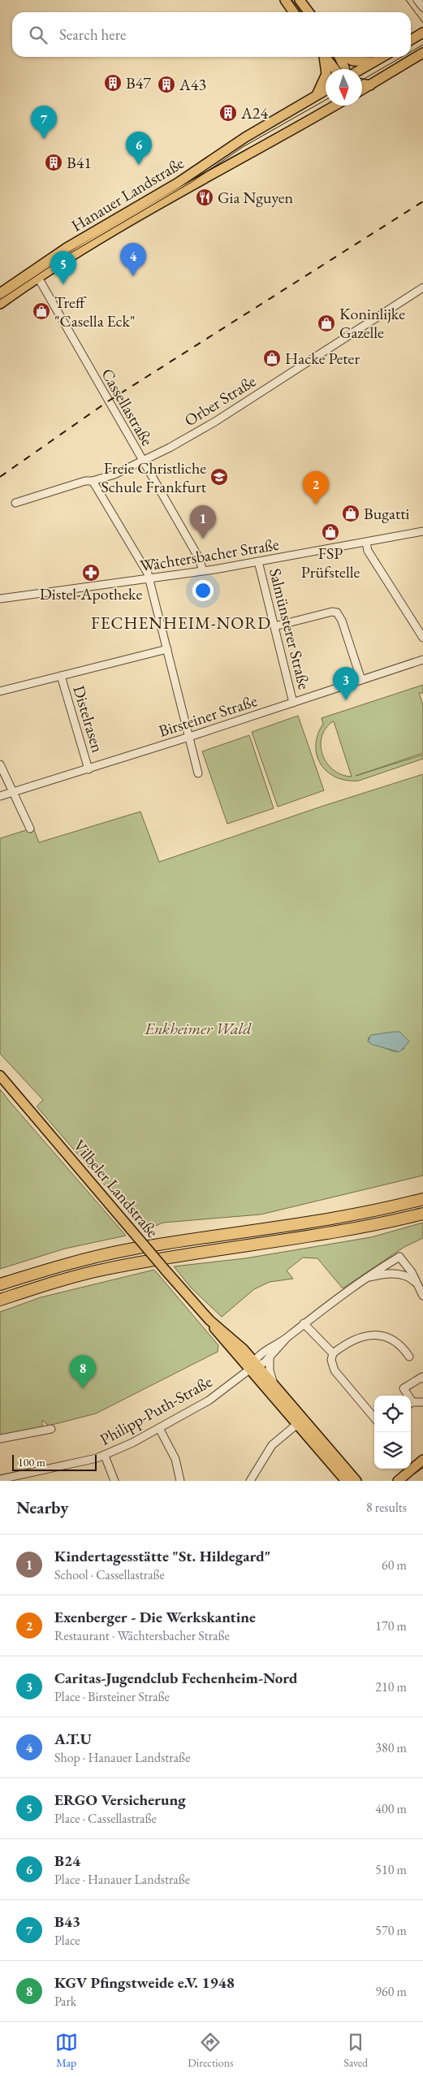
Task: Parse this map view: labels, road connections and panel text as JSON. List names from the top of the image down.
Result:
{
  "streets": {
    "main road": ["Hanauer Landstraße", "Vilbeler Landstraße"],
    "street": [
      "Orber Straße",
      "Cassellastraße",
      "Wächtersbacher Straße",
      "Salmünsterer Straße",
      "Birsteiner Straße",
      "Distelrasen",
      "Philipp-Puth-Straße"
    ]
  },
  "crossings": [
    ["Hanauer Landstraße", "Cassellastraße"],
    ["Orber Straße", "Cassellastraße"],
    ["Cassellastraße", "Wächtersbacher Straße"],
    ["Wächtersbacher Straße", "Salmünsterer Straße"],
    ["Salmünsterer Straße", "Birsteiner Straße"],
    ["Birsteiner Straße", "Distelrasen"],
    ["Vilbeler Landstraße", "Philipp-Puth-Straße"]
  ],
  "districts": ["FECHENHEIM-NORD"],
  "parks": ["Enkheimer Wald"],
  "places": {
    "building": [
      "B47",
      "A43",
      "A24",
      "B41"
    ],
    "restaurant": ["Gia Nguyen"],
    "shop": [
      "Treff \"Casella Eck\"",
      "Koninlijke Gazelle",
      "Hacke Peter",
      "Bugatti",
      "FSP Prüfstelle"
    ],
    "school or university": ["Freie Christliche Schule Frankfurt"],
    "pharmacy": ["Distel-Apotheke"]
  },
  "scale_bar": "100 m",
  "north": "bottom",
  "page": {
    "search": "Search here",
    "pins": [
      "7",
      "6",
      "4",
      "5",
      "2",
      "1",
      "3",
      "8"
    ],
    "scale": "100 m",
    "heading": ["Nearby", "8 results"],
    "list": [
      {
        "mark": "1",
        "name": "Kindertagesstätte \"St. Hildegard\"",
        "note": "School · Cassellastraße",
        "value": "60 m"
      },
      {
        "mark": "2",
        "name": "Exenberger - Die Werkskantine",
        "note": "Restaurant · Wächtersbacher Straße",
        "value": "170 m"
      },
      {
        "mark": "3",
        "name": "Caritas-Jugendclub Fechenheim-Nord",
        "note": "Place · Birsteiner Straße",
        "value": "210 m"
      },
      {
        "mark": "4",
        "name": "A.T.U",
        "note": "Shop · Hanauer Landstraße",
        "value": "380 m"
      },
      {
        "mark": "5",
        "name": "ERGO Versicherung",
        "note": "Place · Cassellastraße",
        "value": "400 m"
      },
      {
        "mark": "6",
        "name": "B24",
        "note": "Place · Hanauer Landstraße",
        "value": "510 m"
      },
      {
        "mark": "7",
        "name": "B43",
        "note": "Place",
        "value": "570 m"
      },
      {
        "mark": "8",
        "name": "KGV Pfingstweide e.V. 1948",
        "note": "Park",
        "value": "960 m"
      }
    ],
    "nav": ["Map", "Directions", "Saved"]
  }
}
